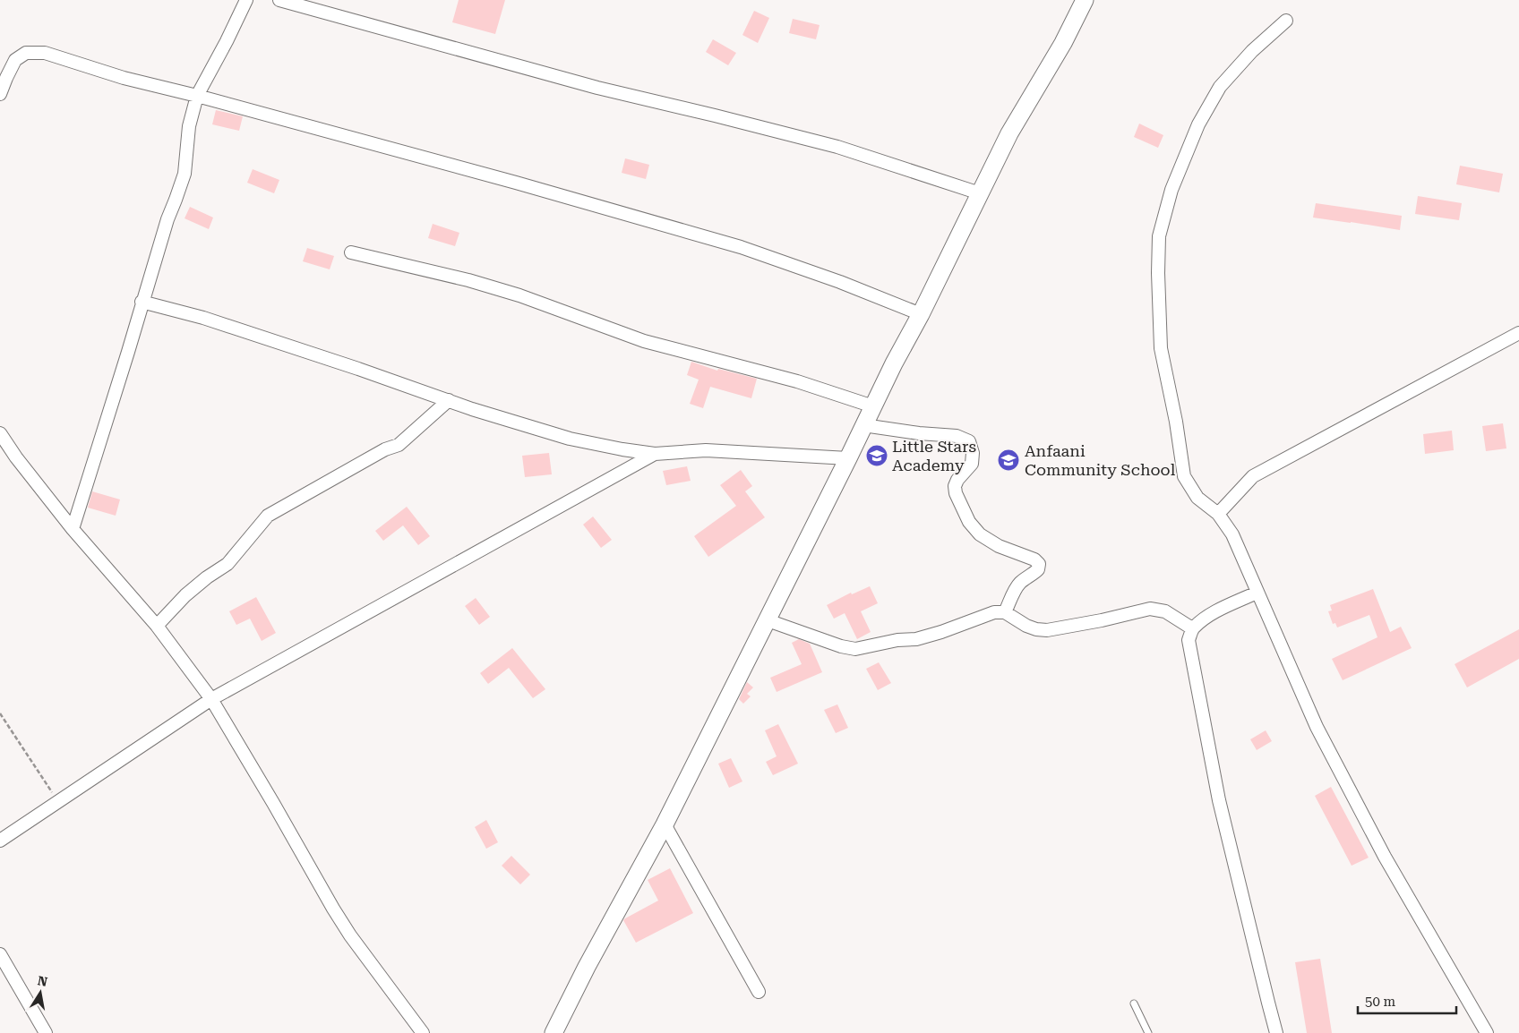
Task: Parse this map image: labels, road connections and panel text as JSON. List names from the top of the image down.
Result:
{
  "places": {
    "school or university": ["Little Stars Academy", "Anfaani Community School"]
  },
  "scale_bar": "50 m",
  "north": "top"
}
